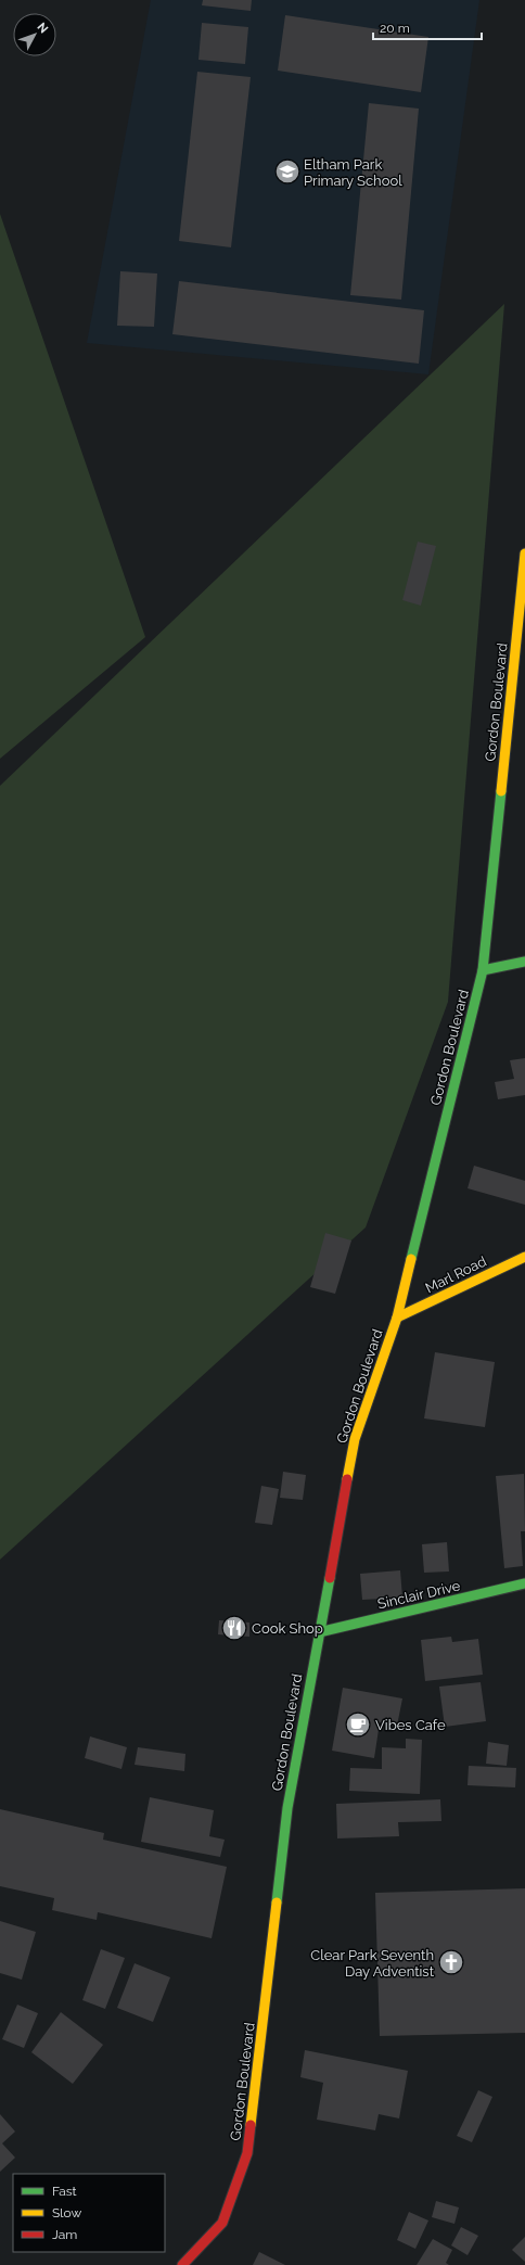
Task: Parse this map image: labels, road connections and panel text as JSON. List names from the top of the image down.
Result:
{
  "streets": {
    "street": ["Gordon Boulevard", "Marl Road", "Sinclair Drive"]
  },
  "crossings": [
    ["Gordon Boulevard", "Marl Road"],
    ["Gordon Boulevard", "Sinclair Drive"]
  ],
  "places": {
    "school or university": ["Eltham Park Primary School"],
    "restaurant": ["Cook Shop"],
    "cafe": ["Vibes Cafe"],
    "church": ["Clear Park Seventh Day Adventist"]
  },
  "legend": ["Fast", "Slow", "Jam"],
  "scale_bar": "20 m",
  "north": "top right"
}
